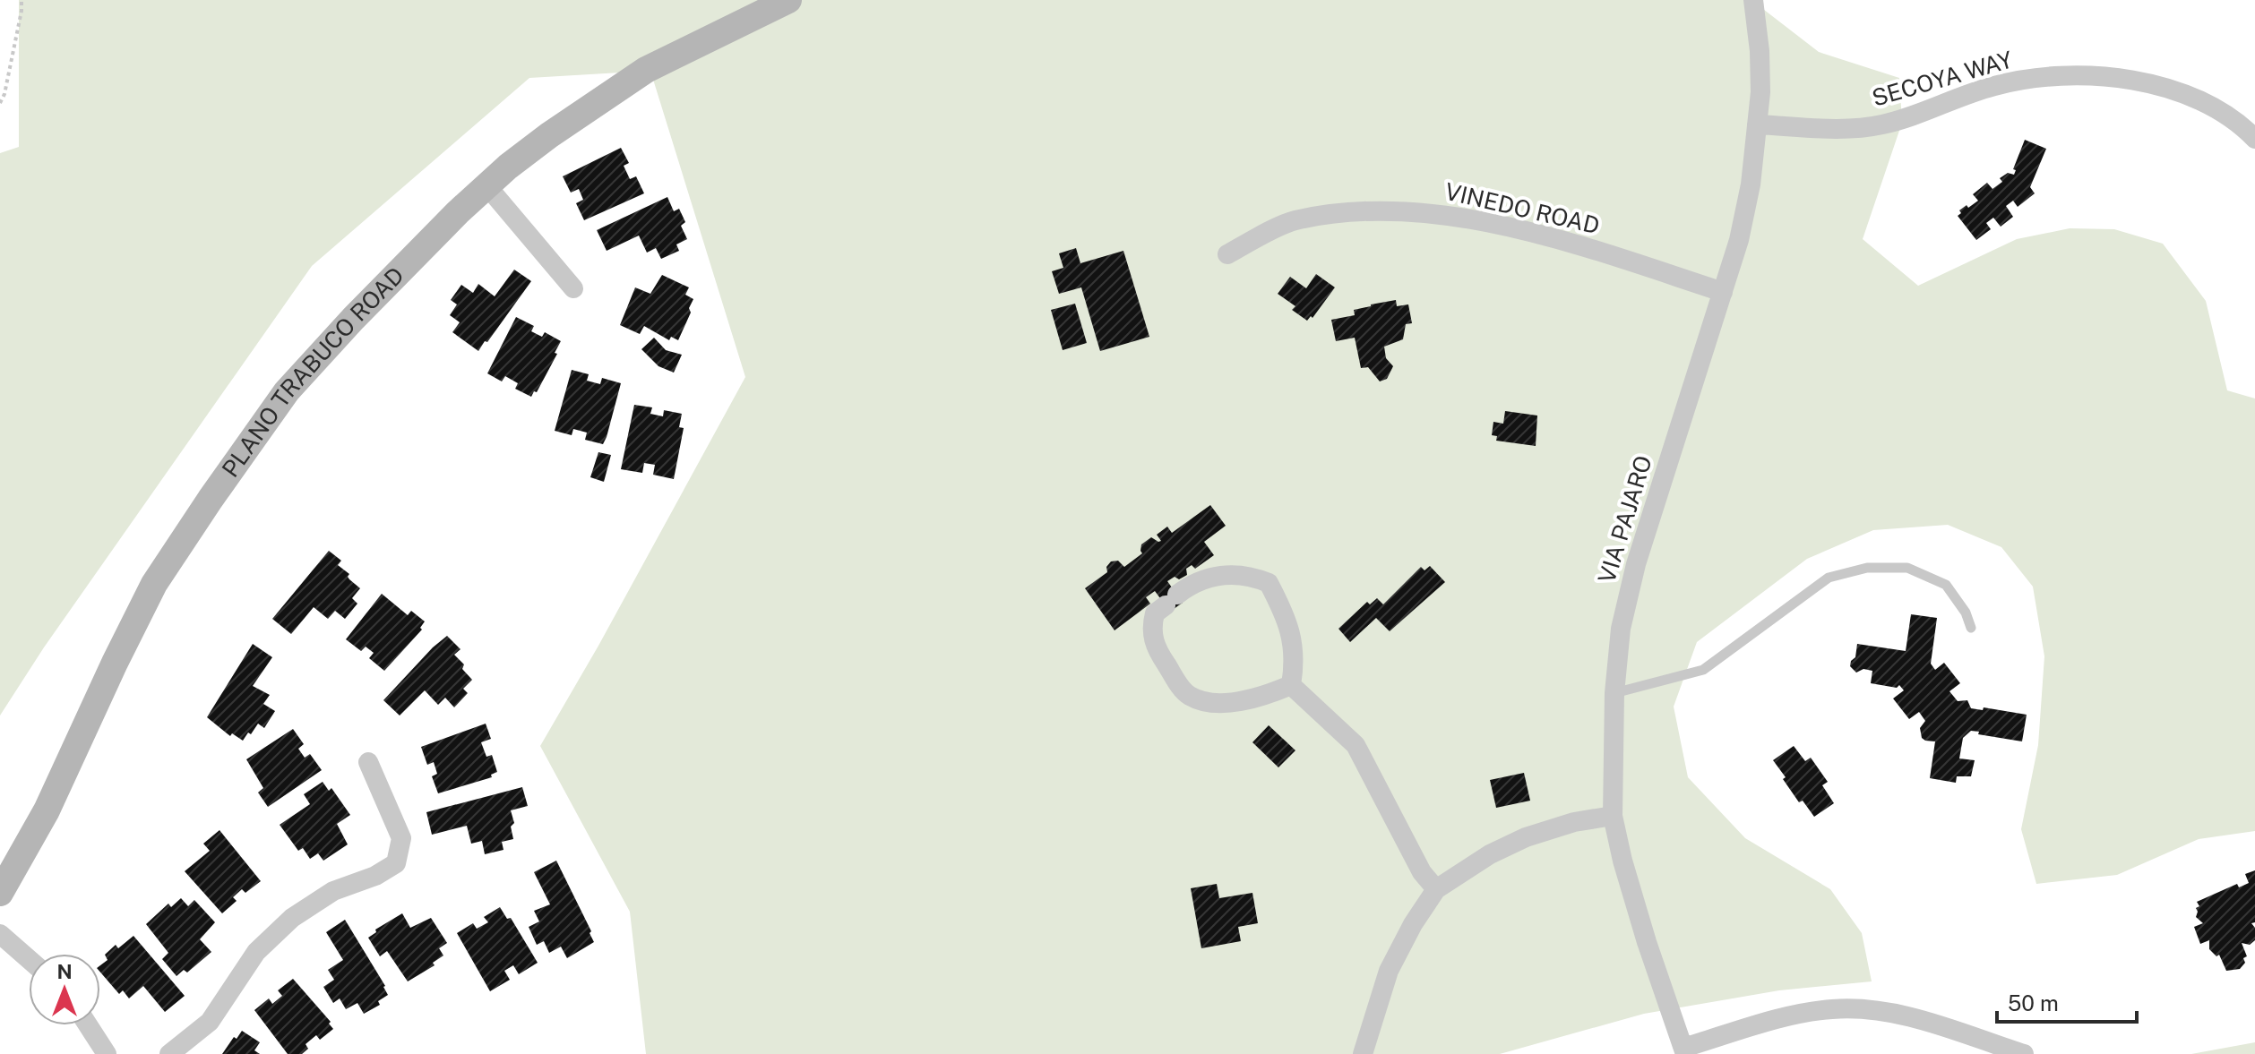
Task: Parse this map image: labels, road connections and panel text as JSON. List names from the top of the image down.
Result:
{
  "streets": {
    "street": [
      "SECOYA WAY",
      "VINEDO ROAD",
      "PLANO TRABUCO ROAD",
      "VIA PAJARO"
    ]
  },
  "crossings": [
    ["SECOYA WAY", "VIA PAJARO"],
    ["VINEDO ROAD", "VIA PAJARO"]
  ],
  "scale_bar": "50 m",
  "north": "top"
}
